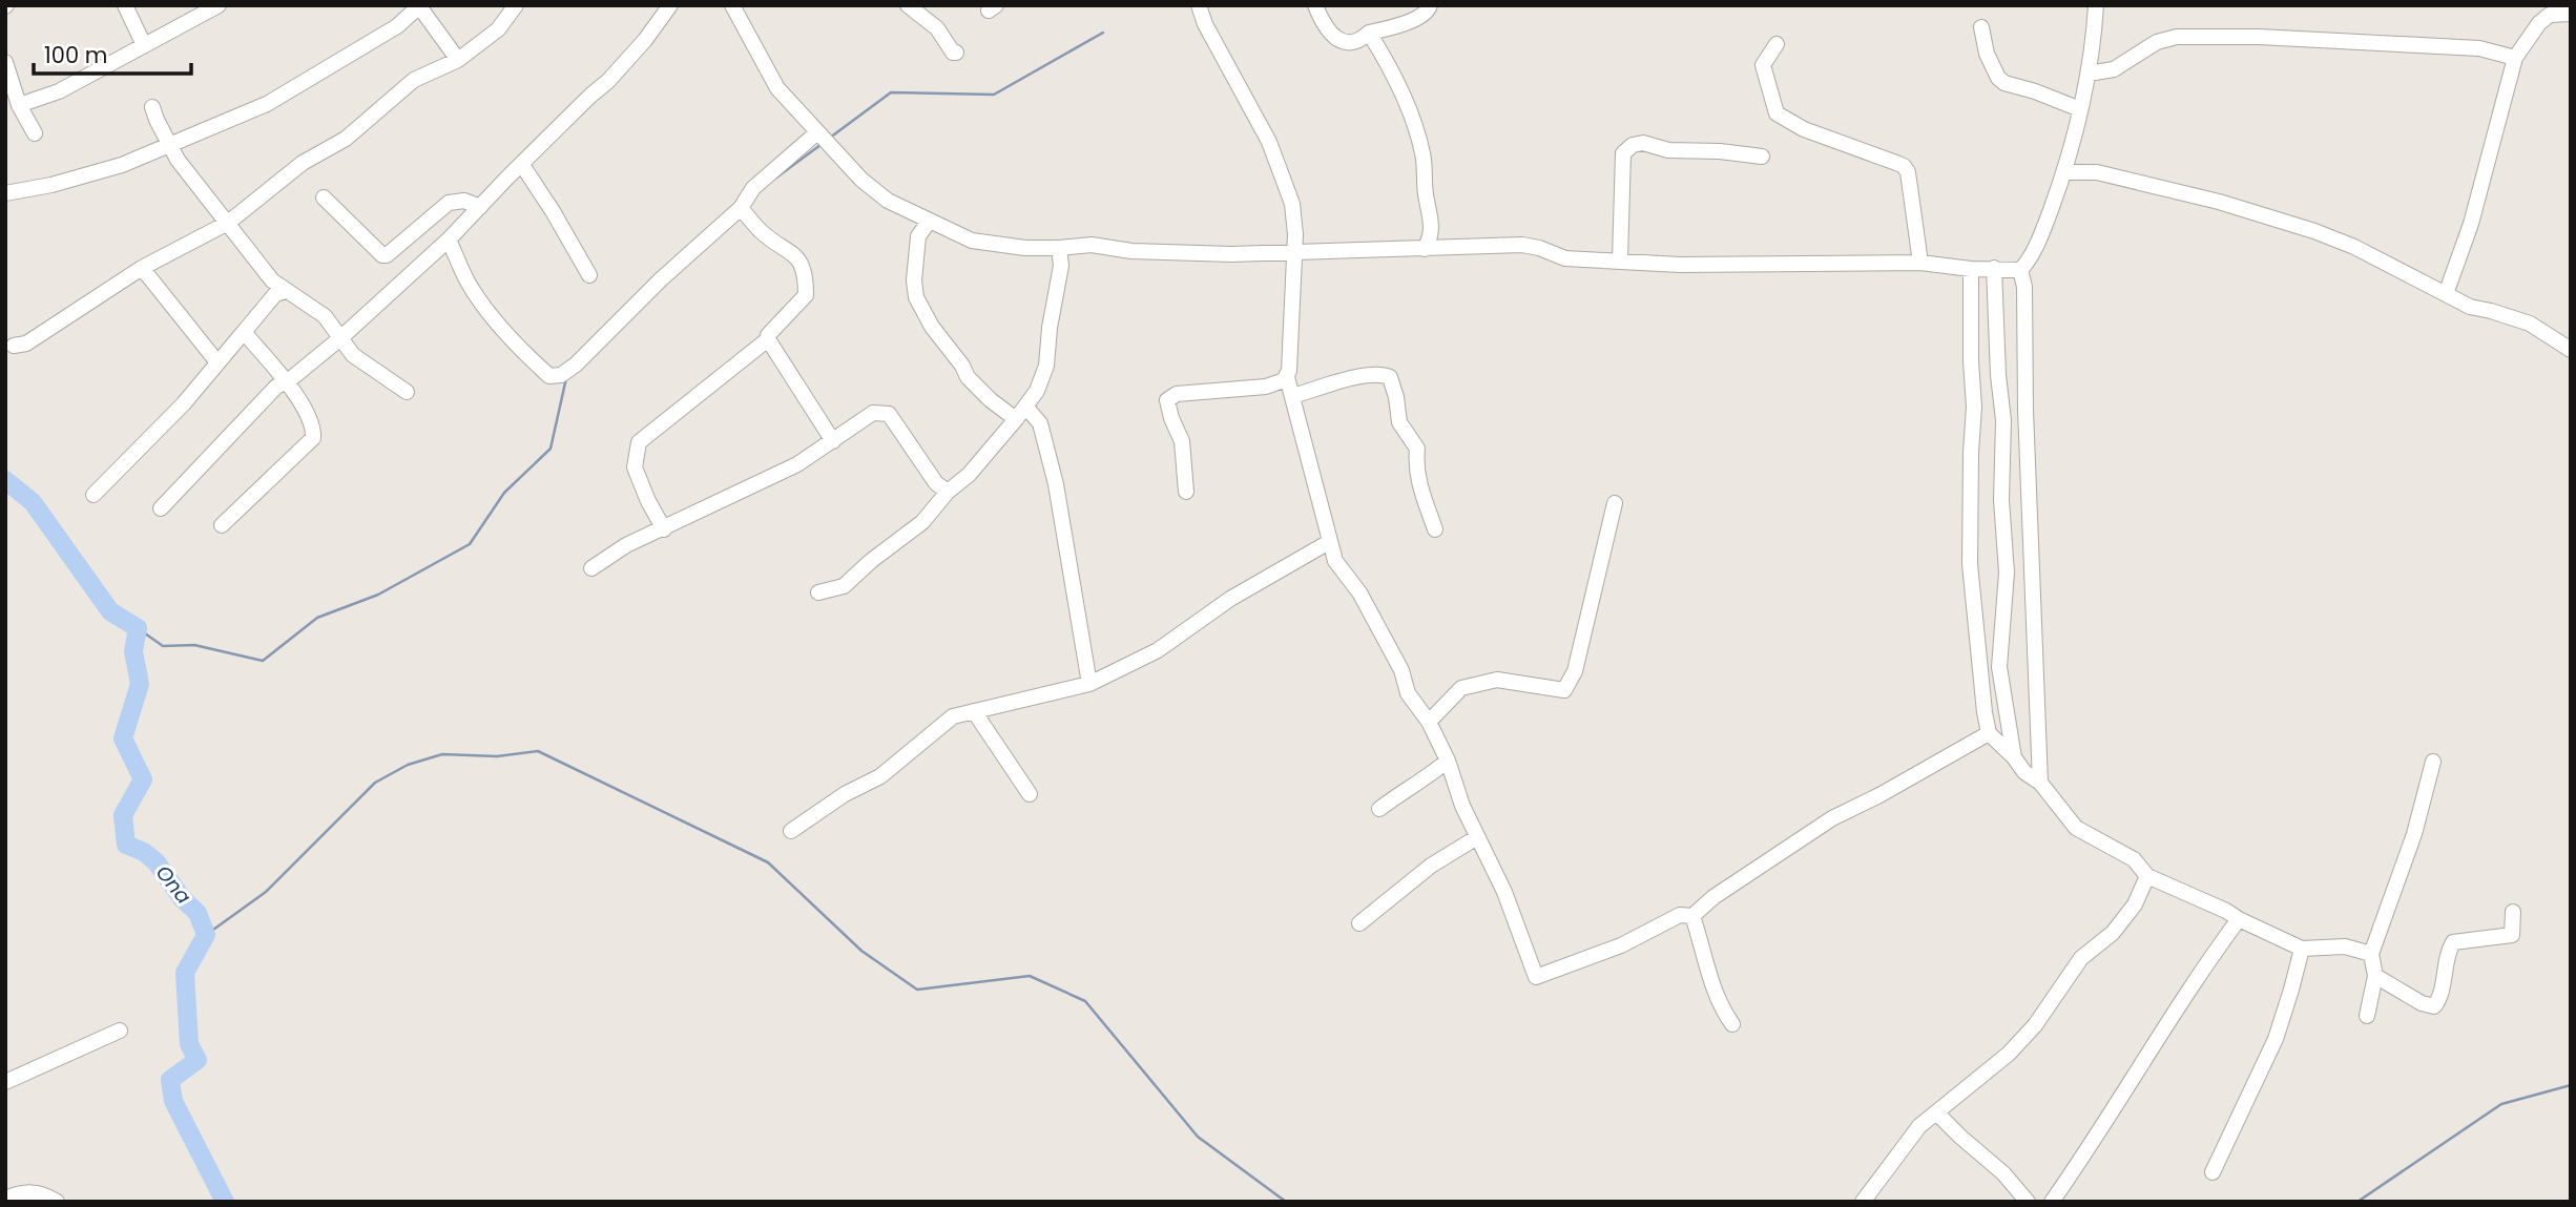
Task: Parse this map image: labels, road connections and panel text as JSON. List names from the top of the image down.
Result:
{
  "water": ["Ona"],
  "scale_bar": "100 m"
}
